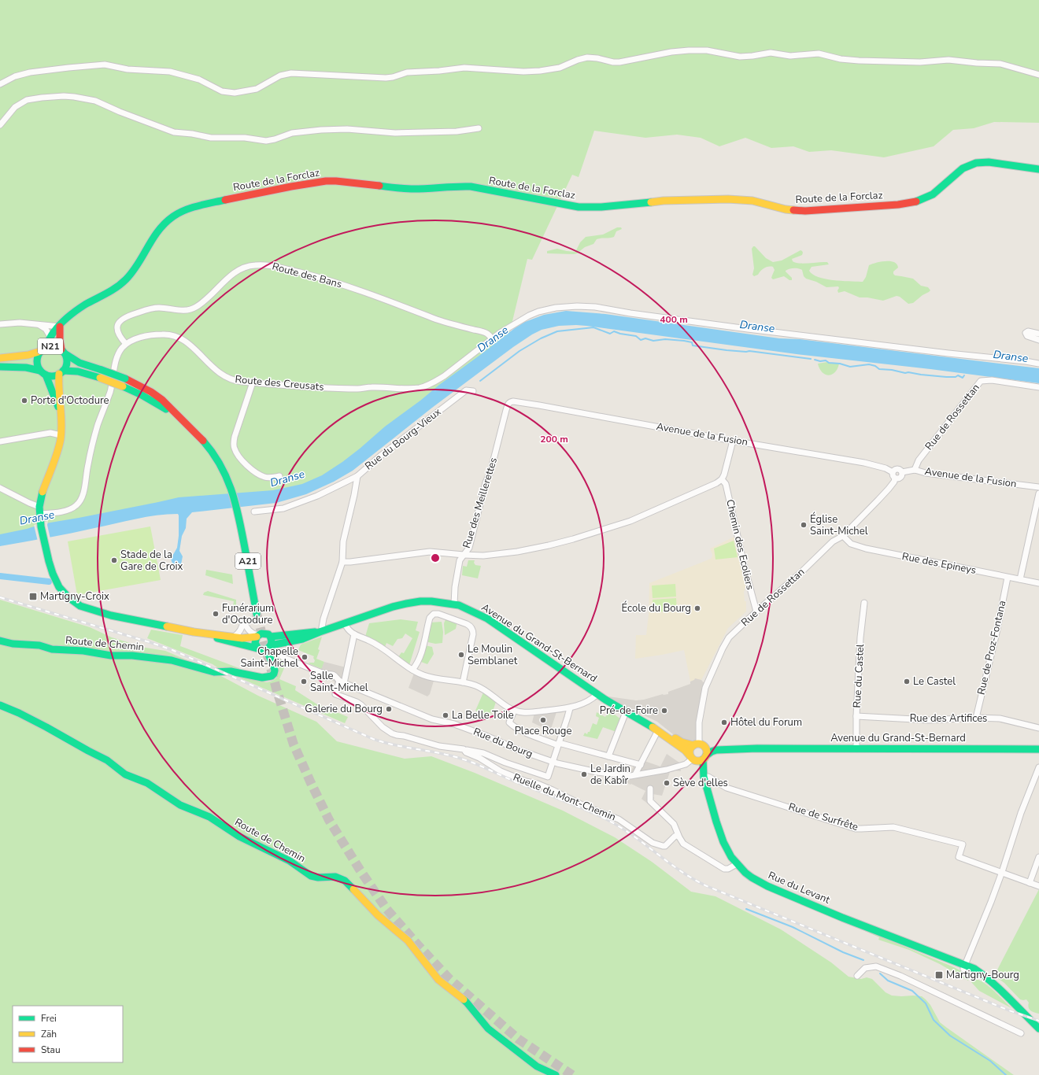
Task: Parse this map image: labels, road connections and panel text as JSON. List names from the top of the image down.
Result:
{
  "streets": {
    "main road": [
      "Route de la Forclaz",
      "N21",
      "A21",
      "Avenue du Grand-St-Bernard",
      "Route de Chemin",
      "Rue du Levant"
    ],
    "street": [
      "Route des Bans",
      "Route des Creusats",
      "Rue de Rossettan",
      "Avenue de la Fusion",
      "Rue du Bourg-Vieux",
      "Rue des Meillerettes",
      "Chemin des Ecoliers",
      "Rue des Epineys",
      "Rue de Proz-Fontana",
      "Rue du Castel",
      "Rue des Artifices",
      "Rue du Bourg",
      "Ruelle du Mont-Chemin",
      "Rue de Surfrête"
    ]
  },
  "crossings": [
    ["Route de la Forclaz", "N21"],
    ["Route de la Forclaz", "A21"],
    ["Route des Bans", "Route des Creusats"],
    ["N21", "A21"],
    ["Rue de Rossettan", "Avenue de la Fusion"],
    ["Rue de Rossettan", "Chemin des Ecoliers"],
    ["Rue de Rossettan", "Rue des Epineys"],
    ["Rue de Rossettan", "Avenue du Grand-St-Bernard"],
    ["Rue de Rossettan", "Rue du Bourg"],
    ["Rue de Rossettan", "Rue du Levant"],
    ["Avenue de la Fusion", "Rue des Meillerettes"],
    ["Rue du Bourg-Vieux", "Avenue du Grand-St-Bernard"],
    ["Rue des Meillerettes", "Avenue du Grand-St-Bernard"],
    ["Rue des Epineys", "Rue de Proz-Fontana"],
    ["Avenue du Grand-St-Bernard", "Route de Chemin"],
    ["Avenue du Grand-St-Bernard", "Rue du Castel"],
    ["Avenue du Grand-St-Bernard", "Rue du Bourg"],
    ["Avenue du Grand-St-Bernard", "Rue du Levant"],
    ["Route de Chemin", "Rue du Bourg"],
    ["Rue de Proz-Fontana", "Rue des Artifices"],
    ["Rue du Castel", "Rue des Artifices"],
    ["Rue du Bourg", "Ruelle du Mont-Chemin"],
    ["Rue du Bourg", "Rue du Levant"],
    ["Rue de Surfrête", "Rue du Levant"]
  ],
  "water": ["Dranse"],
  "places": {
    "other": [
      "Porte d'Octodure",
      "Église Saint-Michel",
      "Stade de la Gare de Croix",
      "École du Bourg",
      "Funérarium d'Octodure",
      "Le Moulin Semblanet",
      "Chapelle Saint-Michel",
      "Salle Saint-Michel",
      "Le Castel",
      "Galerie du Bourg",
      "Pré-de-Foire",
      "La Belle Toile",
      "Place Rouge",
      "Hôtel du Forum",
      "Le Jardin de Kabîr",
      "Sève d'elles"
    ],
    "transit": ["Martigny-Croix", "Martigny-Bourg"]
  },
  "legend": ["Frei", "Zäh", "Stau"],
  "rings": ["400 m", "200 m"]
}
